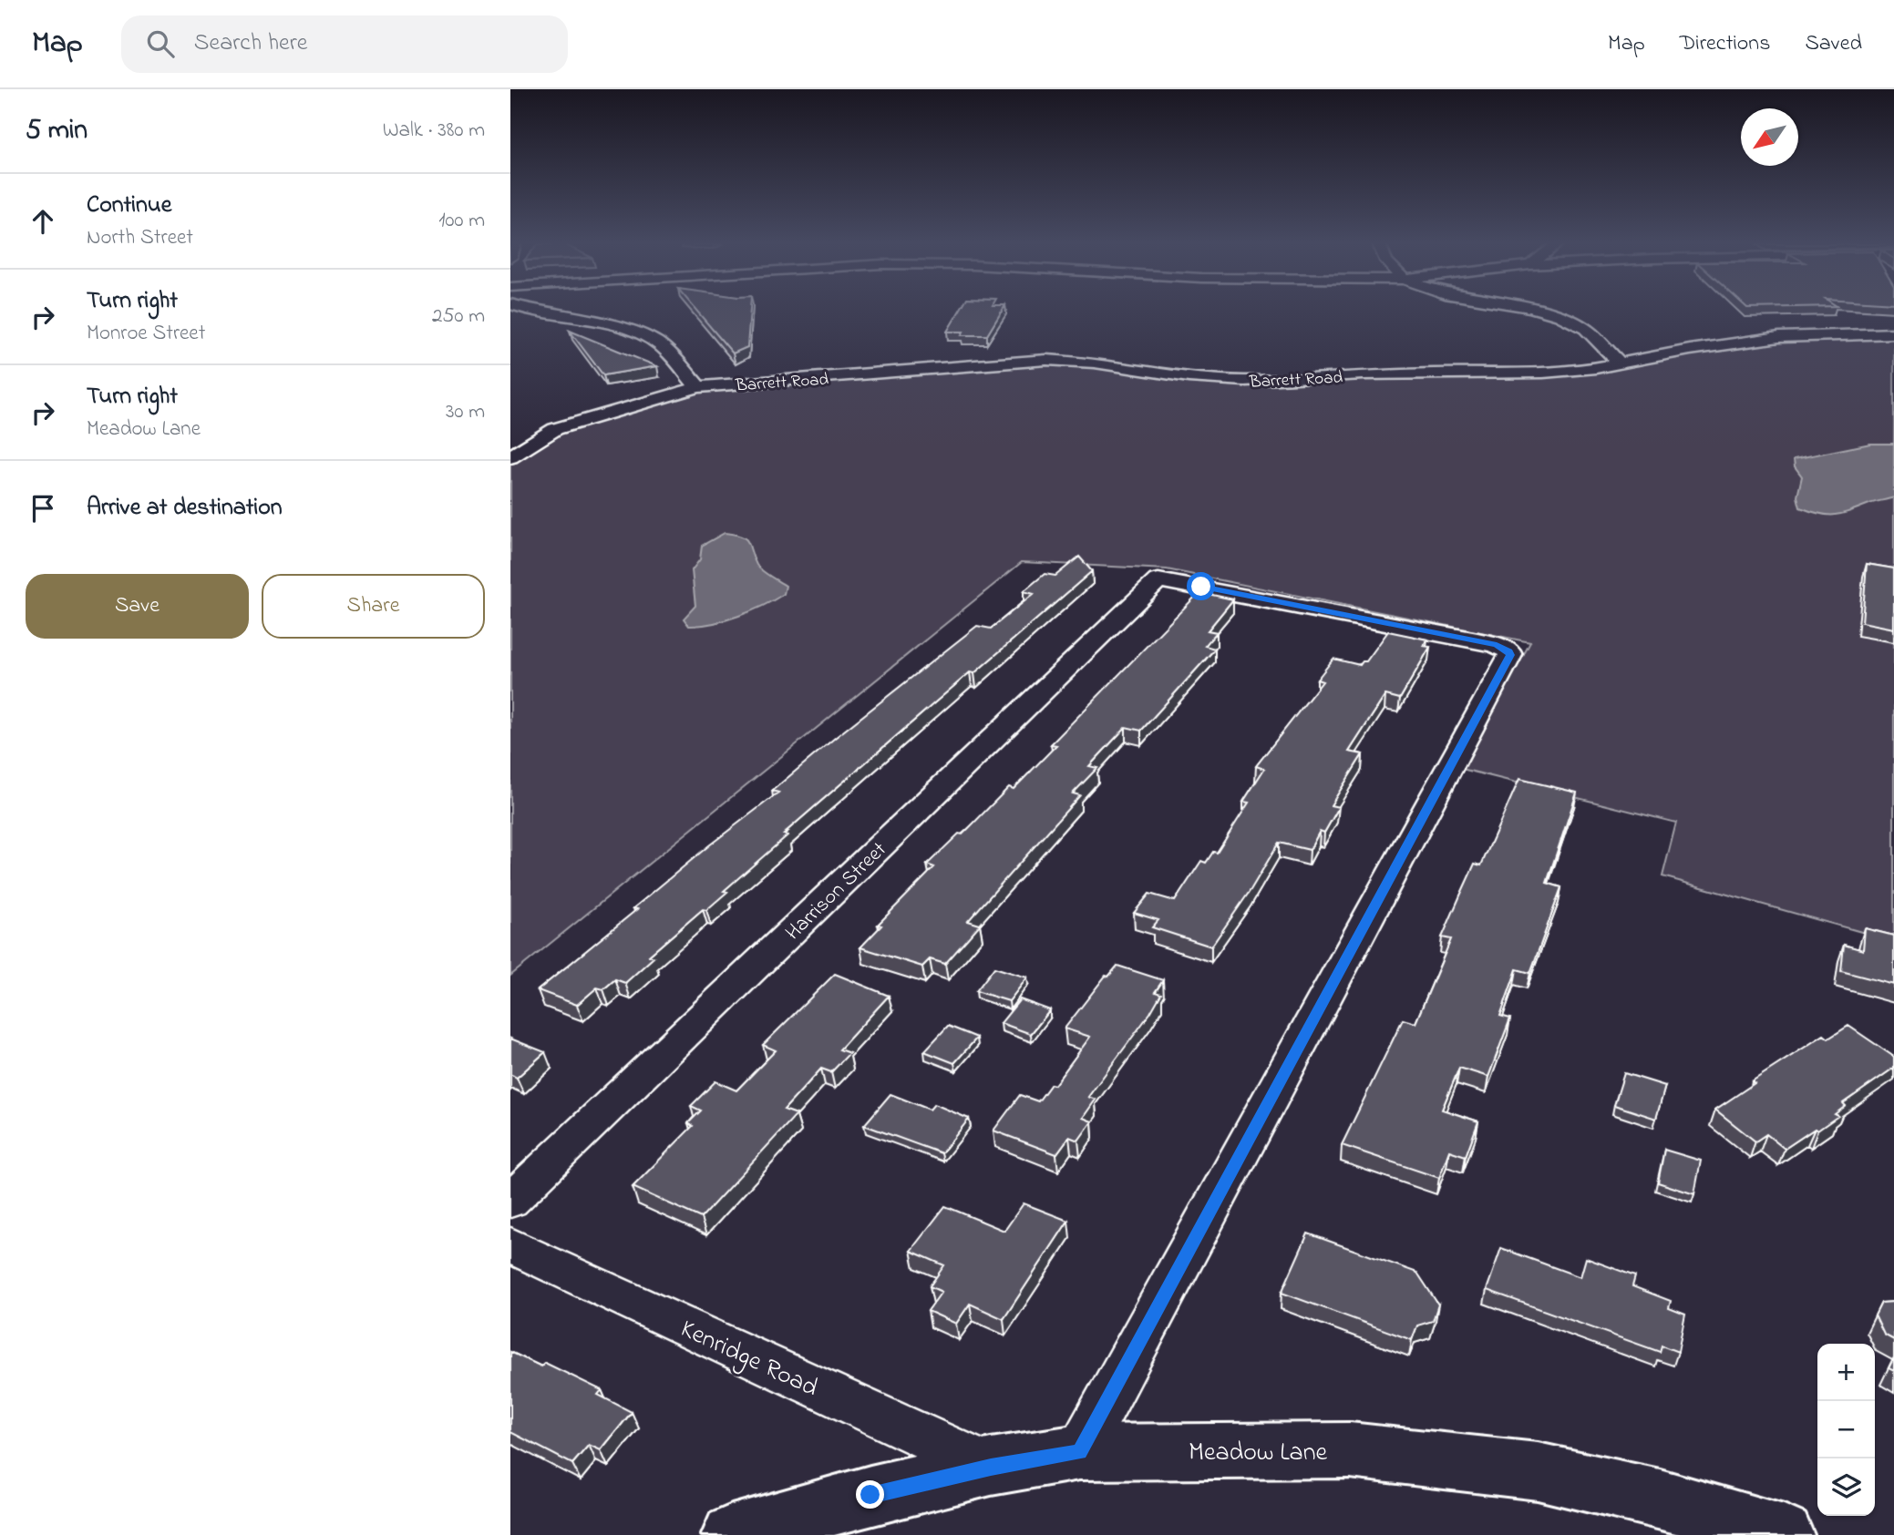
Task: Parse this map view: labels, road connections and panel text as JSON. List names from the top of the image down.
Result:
{
  "streets": {
    "main road": ["Meadow Lane"],
    "street": ["Barrett Road", "Harrison Street", "Kenridge Road"]
  },
  "crossings": [
    ["Harrison Street", "Meadow Lane"],
    ["Kenridge Road", "Meadow Lane"]
  ],
  "north": "bottom left",
  "page": {
    "header": "Map",
    "search": "Search here",
    "nav": ["Map", "Directions", "Saved"],
    "heading": ["5 min", "Walk · 380 m"],
    "list": [
      ["Continue", "North Street", "100 m"],
      ["Turn right", "Monroe Street", "250 m"],
      ["Turn right", "Meadow Lane", "30 m"],
      "Arrive at destination"
    ],
    "buttons": ["Save", "Share"],
    "map_buttons": ["+", "−"]
  }
}
